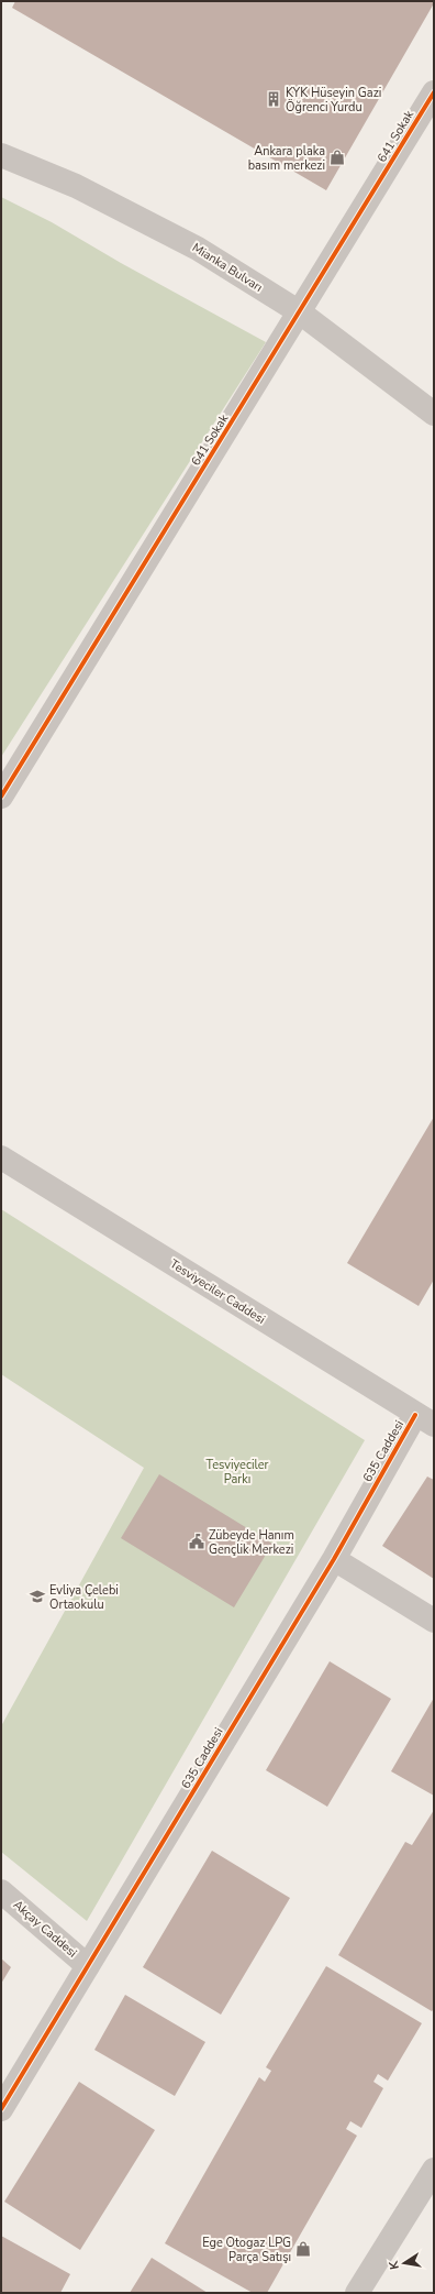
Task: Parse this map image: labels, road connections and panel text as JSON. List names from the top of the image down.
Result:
{
  "streets": {
    "street": [
      "641 Sokak",
      "Mianka Bulvarı",
      "Tesviyeciler Caddesi",
      "635 Caddesi",
      "Akçay Caddesi"
    ]
  },
  "crossings": [
    ["641 Sokak", "Mianka Bulvarı"],
    ["Tesviyeciler Caddesi", "635 Caddesi"],
    ["635 Caddesi", "Akçay Caddesi"]
  ],
  "parks": ["Tesviyeciler Parkı"],
  "places": {
    "building": ["KYK Hüseyin Gazi Öğrenci Yurdu"],
    "shop": ["Ankara plaka basım merkezi", "Ege Otogaz LPG Parça Satışı"],
    "public building": ["Zübeyde Hanım Gençlik Merkezi"],
    "school or university": ["Evliya Çelebi Ortaokulu"]
  },
  "north": "left"
}
